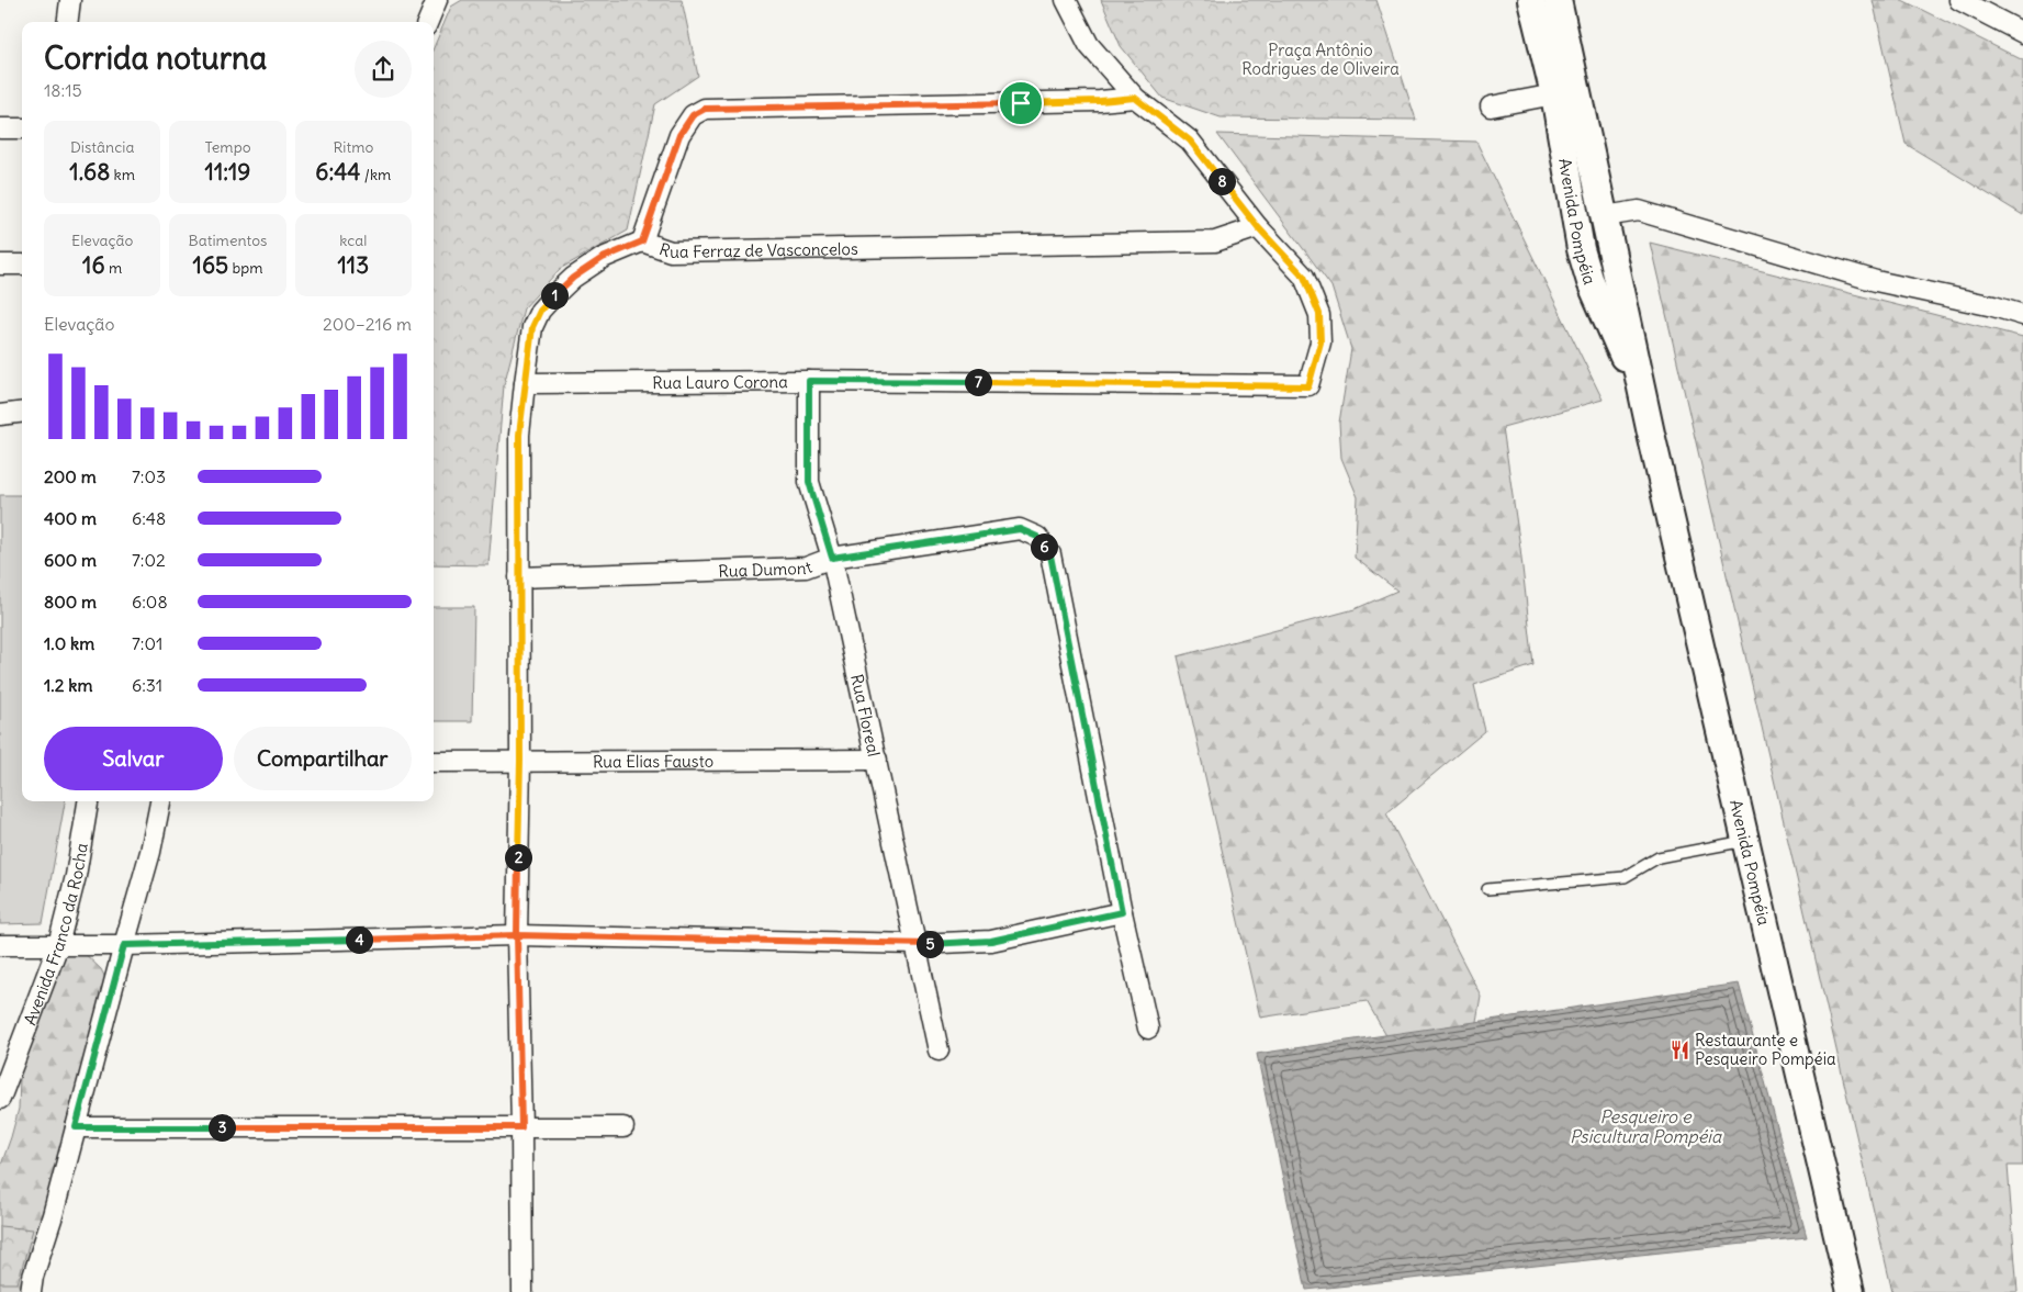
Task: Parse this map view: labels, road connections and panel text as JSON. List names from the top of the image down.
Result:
{
  "streets": {
    "main road": ["Avenida Pompéia"],
    "street": [
      "Rua Ferraz de Vasconcelos",
      "Rua Lauro Corona",
      "Rua Dumont",
      "Rua Floreal",
      "Rua Elias Fausto",
      "Avenida Franco da Rocha"
    ]
  },
  "crossings": [
    ["Rua Ferraz de Vasconcelos", "Rua Lauro Corona"],
    ["Rua Ferraz de Vasconcelos", "Rua Dumont"],
    ["Rua Ferraz de Vasconcelos", "Rua Elias Fausto"],
    ["Rua Lauro Corona", "Rua Floreal"],
    ["Rua Dumont", "Rua Floreal"],
    ["Rua Floreal", "Rua Elias Fausto"]
  ],
  "water": ["Pesqueiro e Psicultura Pompéia"],
  "parks": ["Praça Antônio Rodrigues de Oliveira"],
  "places": {
    "restaurant": ["Restaurante e Pesqueiro Pompéia"]
  },
  "page": {
    "heading": ["Corrida noturna", "18:15"],
    "stats": [
      ["Distância", "1.68 km"],
      ["Tempo", "11:19"],
      ["Ritmo", "6:44 /km"],
      ["Elevação", "16 m"],
      ["Batimentos", "165 bpm"],
      ["kcal", "113"]
    ],
    "pins": [
      "8",
      "1",
      "7",
      "6",
      "2",
      "4",
      "5",
      "3"
    ],
    "chart": ["Elevação", "200–216 m"],
    "list": [
      {
        "name": "200 m",
        "note": "7:03"
      },
      {
        "name": "400 m",
        "note": "6:48"
      },
      {
        "name": "600 m",
        "note": "7:02"
      },
      {
        "name": "800 m",
        "note": "6:08"
      },
      {
        "name": "1.0 km",
        "note": "7:01"
      },
      {
        "name": "1.2 km",
        "note": "6:31"
      }
    ],
    "buttons": ["Salvar", "Compartilhar"]
  }
}
